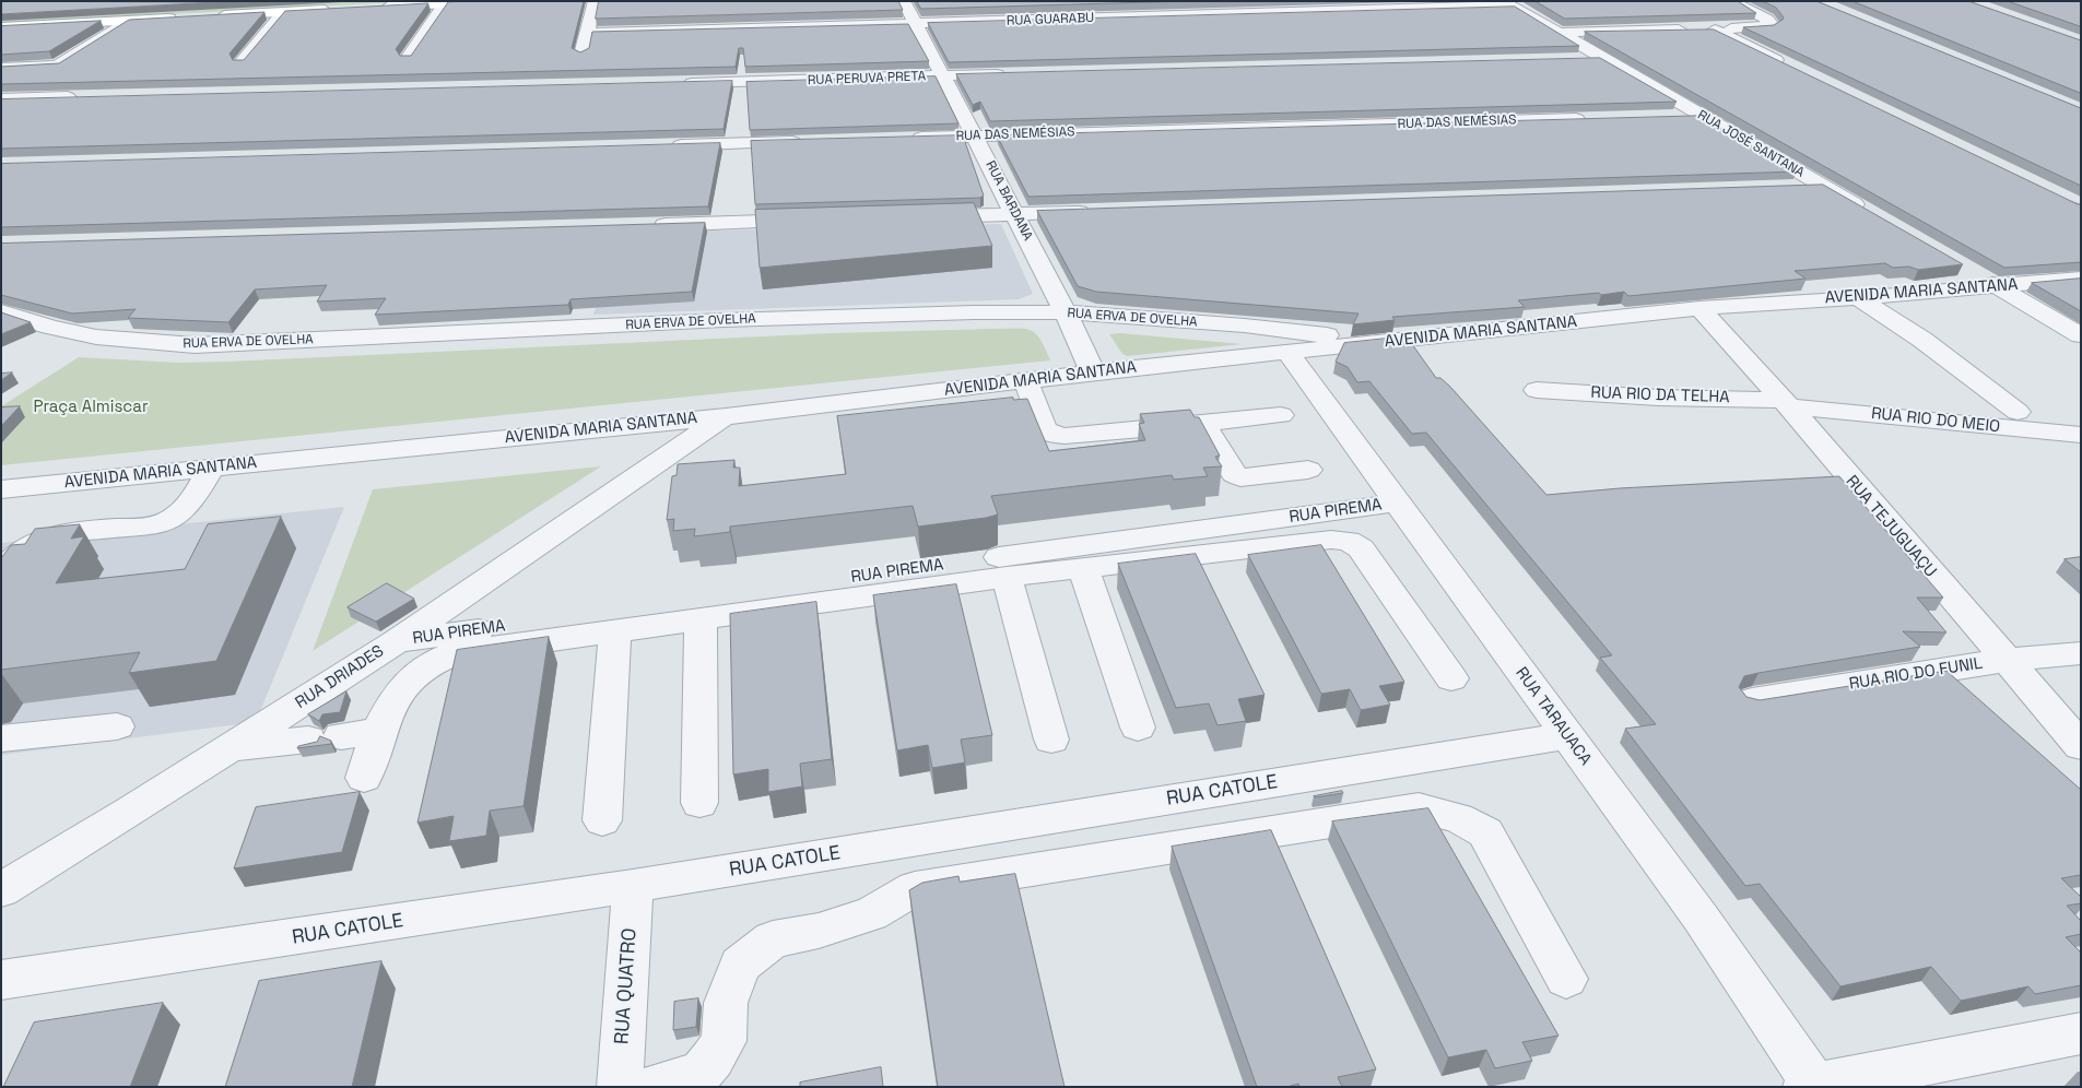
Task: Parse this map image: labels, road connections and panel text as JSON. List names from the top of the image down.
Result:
{
  "streets": {
    "street": [
      "RUA GUARABU",
      "RUA PERUVA PRETA",
      "RUA DAS NEMÉSIAS",
      "RUA JOSÉ SANTANA",
      "RUA BARDANA",
      "AVENIDA MARIA SANTANA",
      "RUA ERVA DE OVELHA",
      "RUA RIO DA TELHA",
      "RUA RIO DO MEIO",
      "RUA PIREMA",
      "RUA TEJUGUAÇU",
      "RUA RIO DO FUNIL",
      "RUA DRIADES",
      "RUA TARAUACA",
      "RUA CATOLE",
      "RUA QUATRO"
    ]
  },
  "crossings": [
    ["RUA GUARABU", "RUA JOSÉ SANTANA"],
    ["RUA GUARABU", "RUA BARDANA"],
    ["RUA PERUVA PRETA", "RUA BARDANA"],
    ["RUA DAS NEMÉSIAS", "RUA BARDANA"],
    ["RUA BARDANA", "AVENIDA MARIA SANTANA"],
    ["RUA BARDANA", "RUA ERVA DE OVELHA"],
    ["AVENIDA MARIA SANTANA", "RUA ERVA DE OVELHA"],
    ["AVENIDA MARIA SANTANA", "RUA TEJUGUAÇU"],
    ["AVENIDA MARIA SANTANA", "RUA DRIADES"],
    ["AVENIDA MARIA SANTANA", "RUA TARAUACA"],
    ["RUA RIO DA TELHA", "RUA RIO DO MEIO"],
    ["RUA RIO DA TELHA", "RUA TEJUGUAÇU"],
    ["RUA RIO DO MEIO", "RUA TEJUGUAÇU"],
    ["RUA PIREMA", "RUA DRIADES"],
    ["RUA PIREMA", "RUA TARAUACA"],
    ["RUA TEJUGUAÇU", "RUA RIO DO FUNIL"],
    ["RUA TARAUACA", "RUA CATOLE"],
    ["RUA CATOLE", "RUA QUATRO"]
  ],
  "parks": ["Praça Almiscar"]
}
